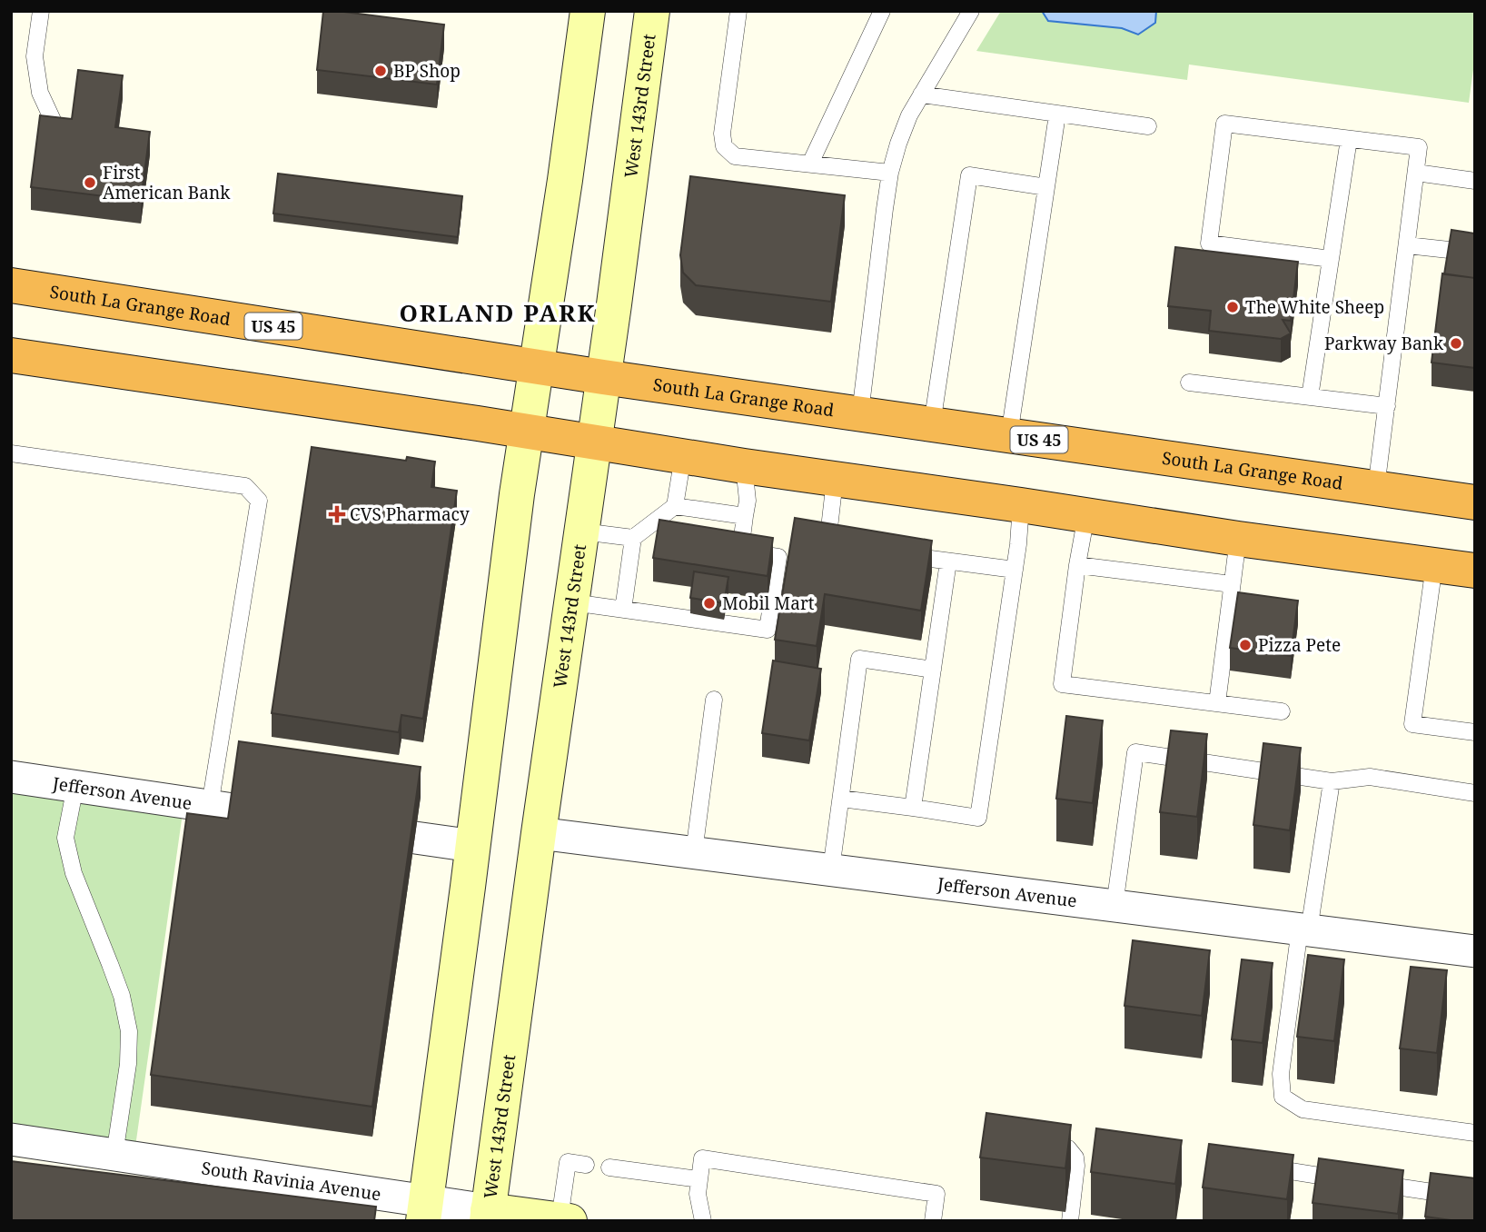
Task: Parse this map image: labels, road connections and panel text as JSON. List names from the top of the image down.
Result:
{
  "streets": {
    "highway": ["South La Grange Road", "US 45"],
    "main road": ["West 143rd Street", "South Ravinia Avenue"],
    "street": ["Jefferson Avenue"]
  },
  "crossings": [
    ["West 143rd Street", "South La Grange Road"],
    ["West 143rd Street", "Jefferson Avenue"],
    ["West 143rd Street", "South Ravinia Avenue"]
  ],
  "districts": ["ORLAND PARK"],
  "places": {
    "other": [
      "BP Shop",
      "First American Bank",
      "The White Sheep",
      "Parkway Bank",
      "Mobil Mart",
      "Pizza Pete"
    ],
    "health": ["CVS Pharmacy"]
  }
}
